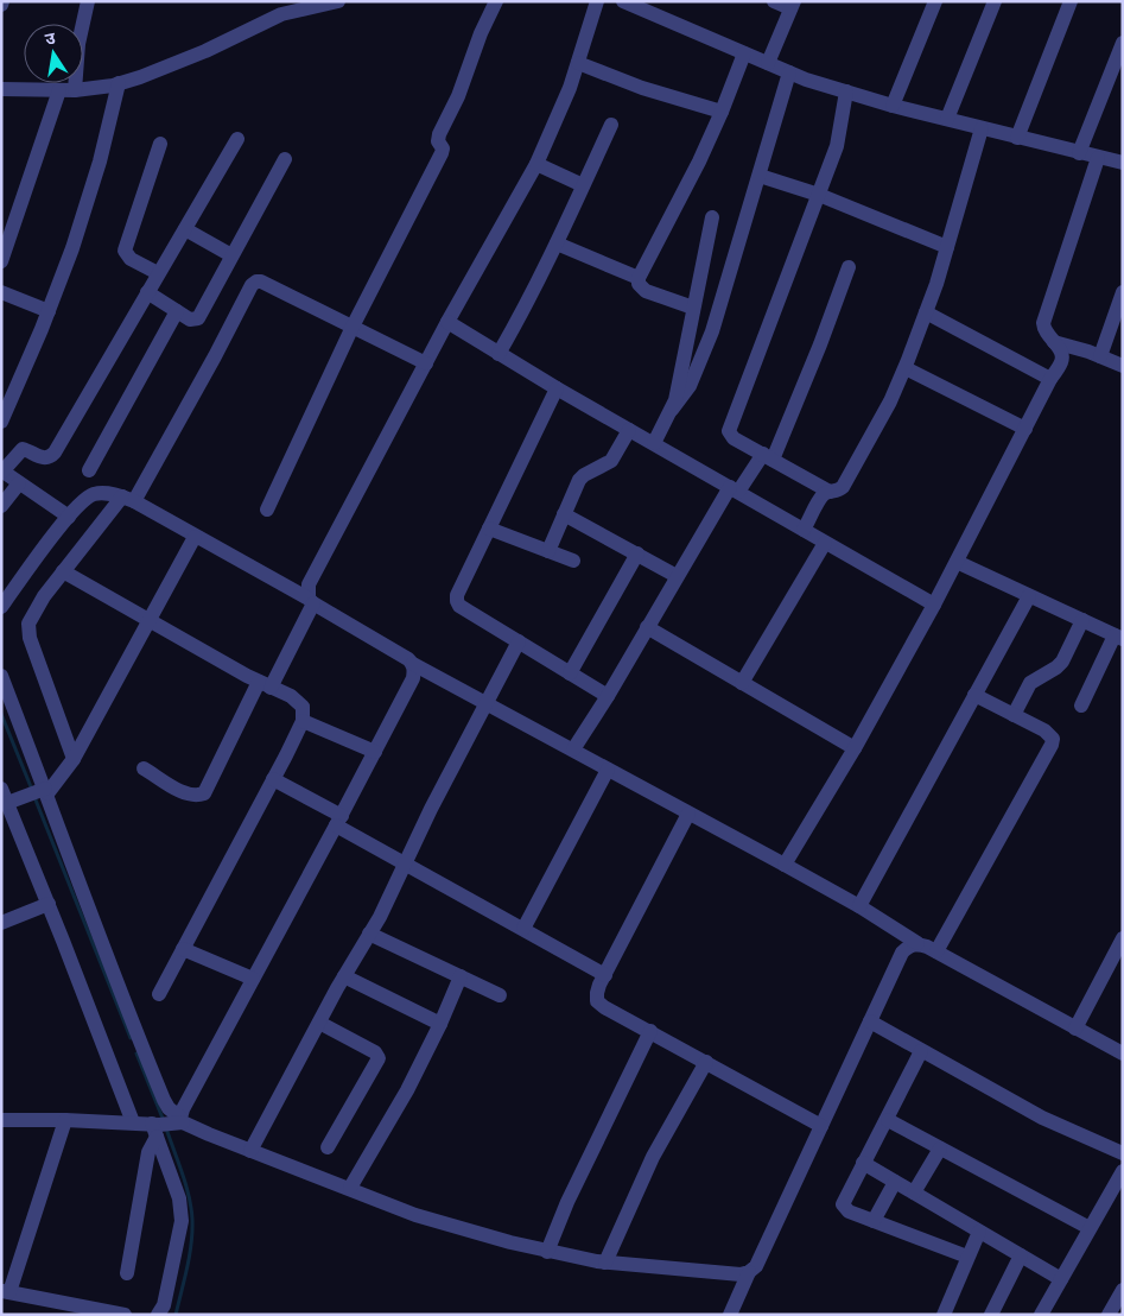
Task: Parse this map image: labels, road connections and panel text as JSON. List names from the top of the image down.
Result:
{
  "north": "top"
}
